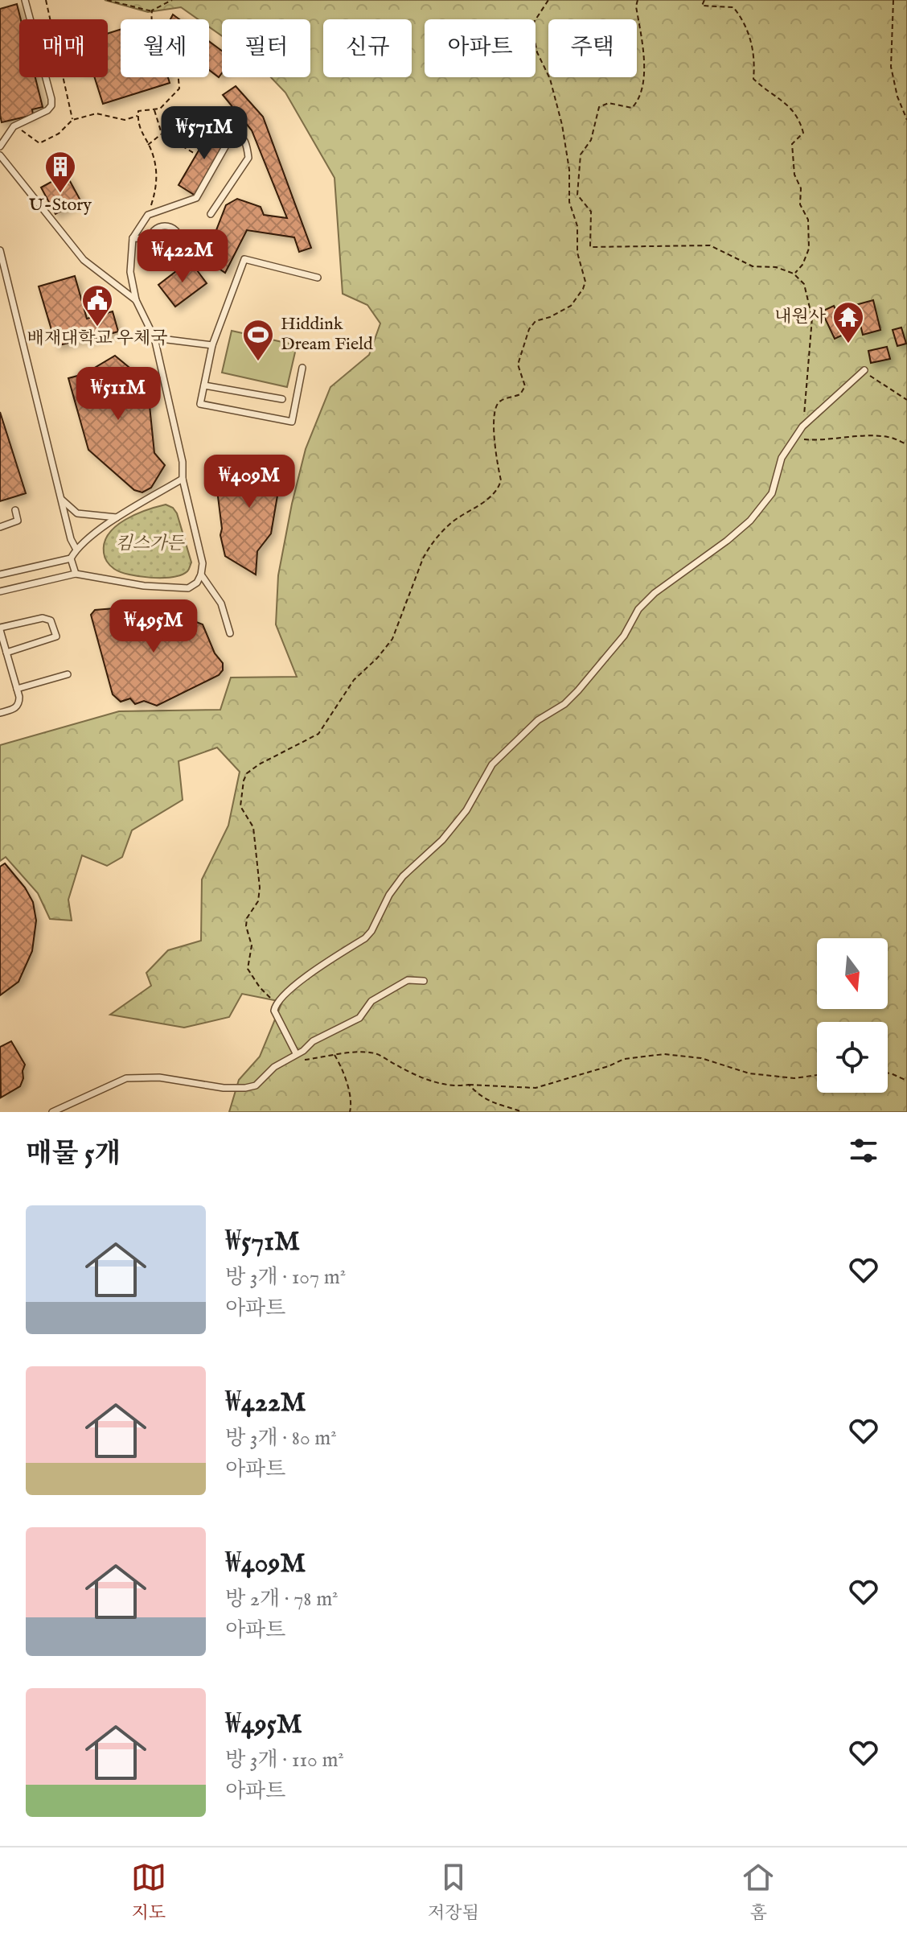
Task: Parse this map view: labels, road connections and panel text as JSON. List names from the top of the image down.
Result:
{
  "parks": ["킴스가든"],
  "places": {
    "building": ["U-Story"],
    "public building": ["배재대학교 우체국"],
    "temple": ["내원사"],
    "sports": ["Hiddink Dream Field"]
  },
  "north": "bottom",
  "page": {
    "chip": [
      "매매",
      "월세",
      "필터",
      "신규",
      "아파트",
      "주택"
    ],
    "price": [
      "₩571M",
      "₩422M",
      "₩511M",
      "₩409M",
      "₩495M"
    ],
    "heading": "매물 5개",
    "list": [
      {
        "name": "₩571M",
        "note": "방 3개 · 107 m² · 아파트"
      },
      {
        "name": "₩422M",
        "note": "방 3개 · 80 m² · 아파트"
      },
      {
        "name": "₩409M",
        "note": "방 2개 · 78 m² · 아파트"
      },
      {
        "name": "₩495M",
        "note": "방 3개 · 110 m² · 아파트"
      }
    ],
    "tabs": ["지도", "저장됨", "홈"]
  }
}
